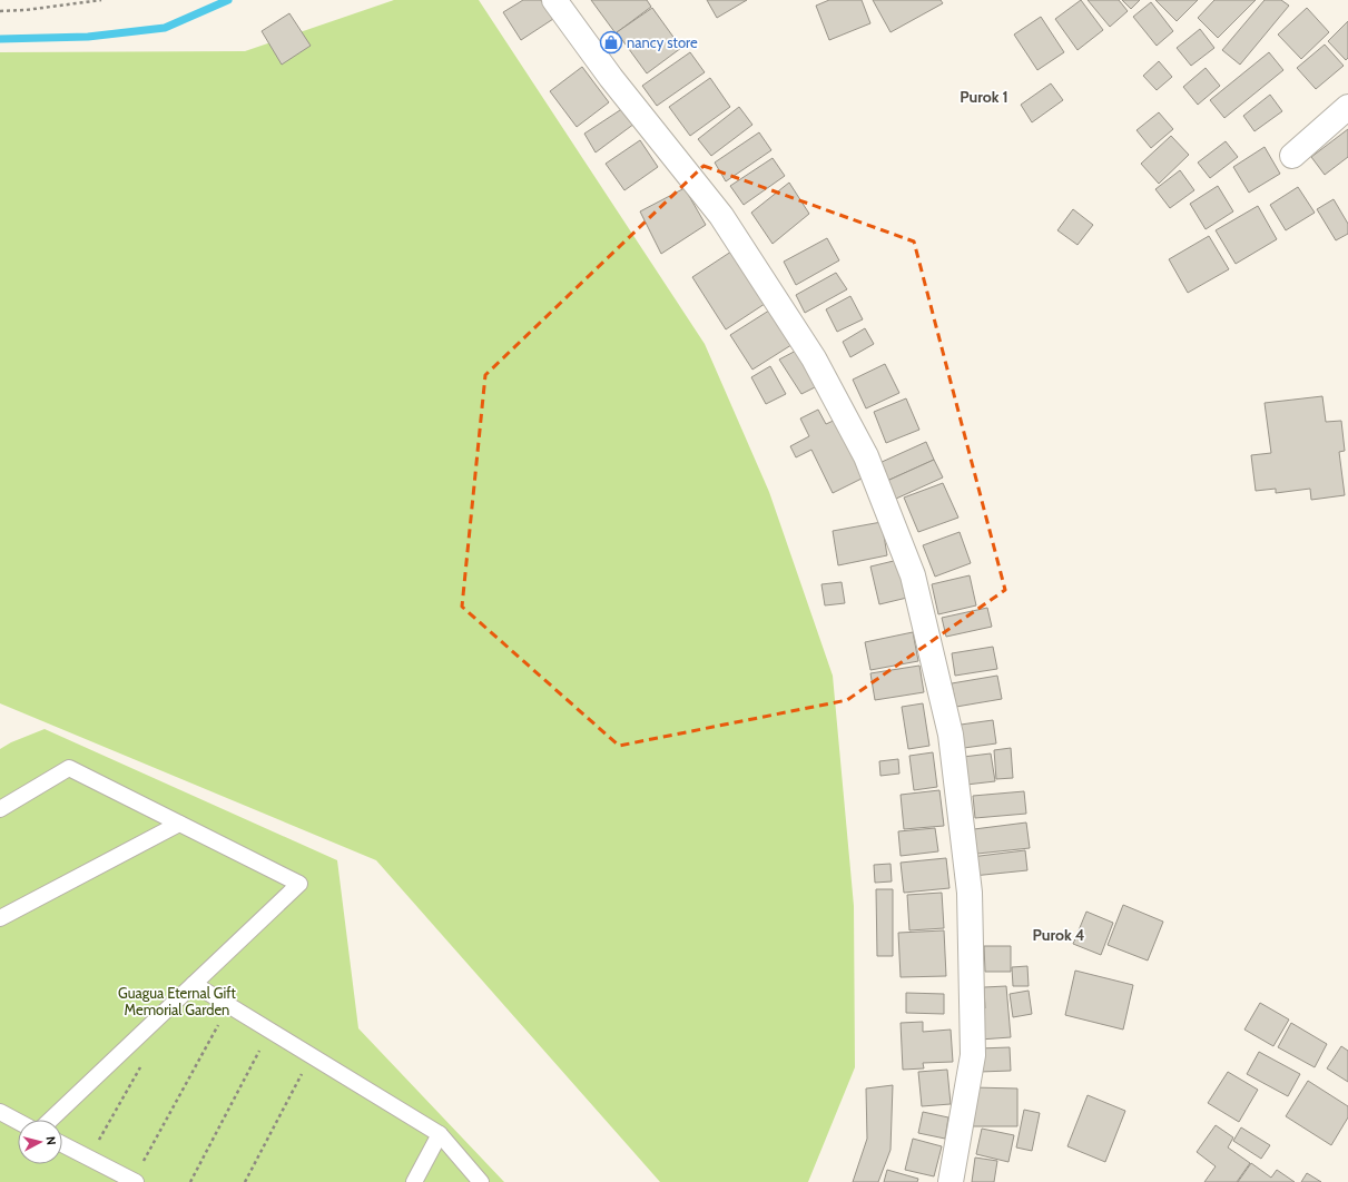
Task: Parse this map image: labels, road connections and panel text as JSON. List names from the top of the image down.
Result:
{
  "districts": ["Purok 1", "Purok 4"],
  "parks": ["Guagua Eternal Gift Memorial Garden"],
  "places": {
    "shop": ["nancy store"]
  },
  "north": "right"
}
